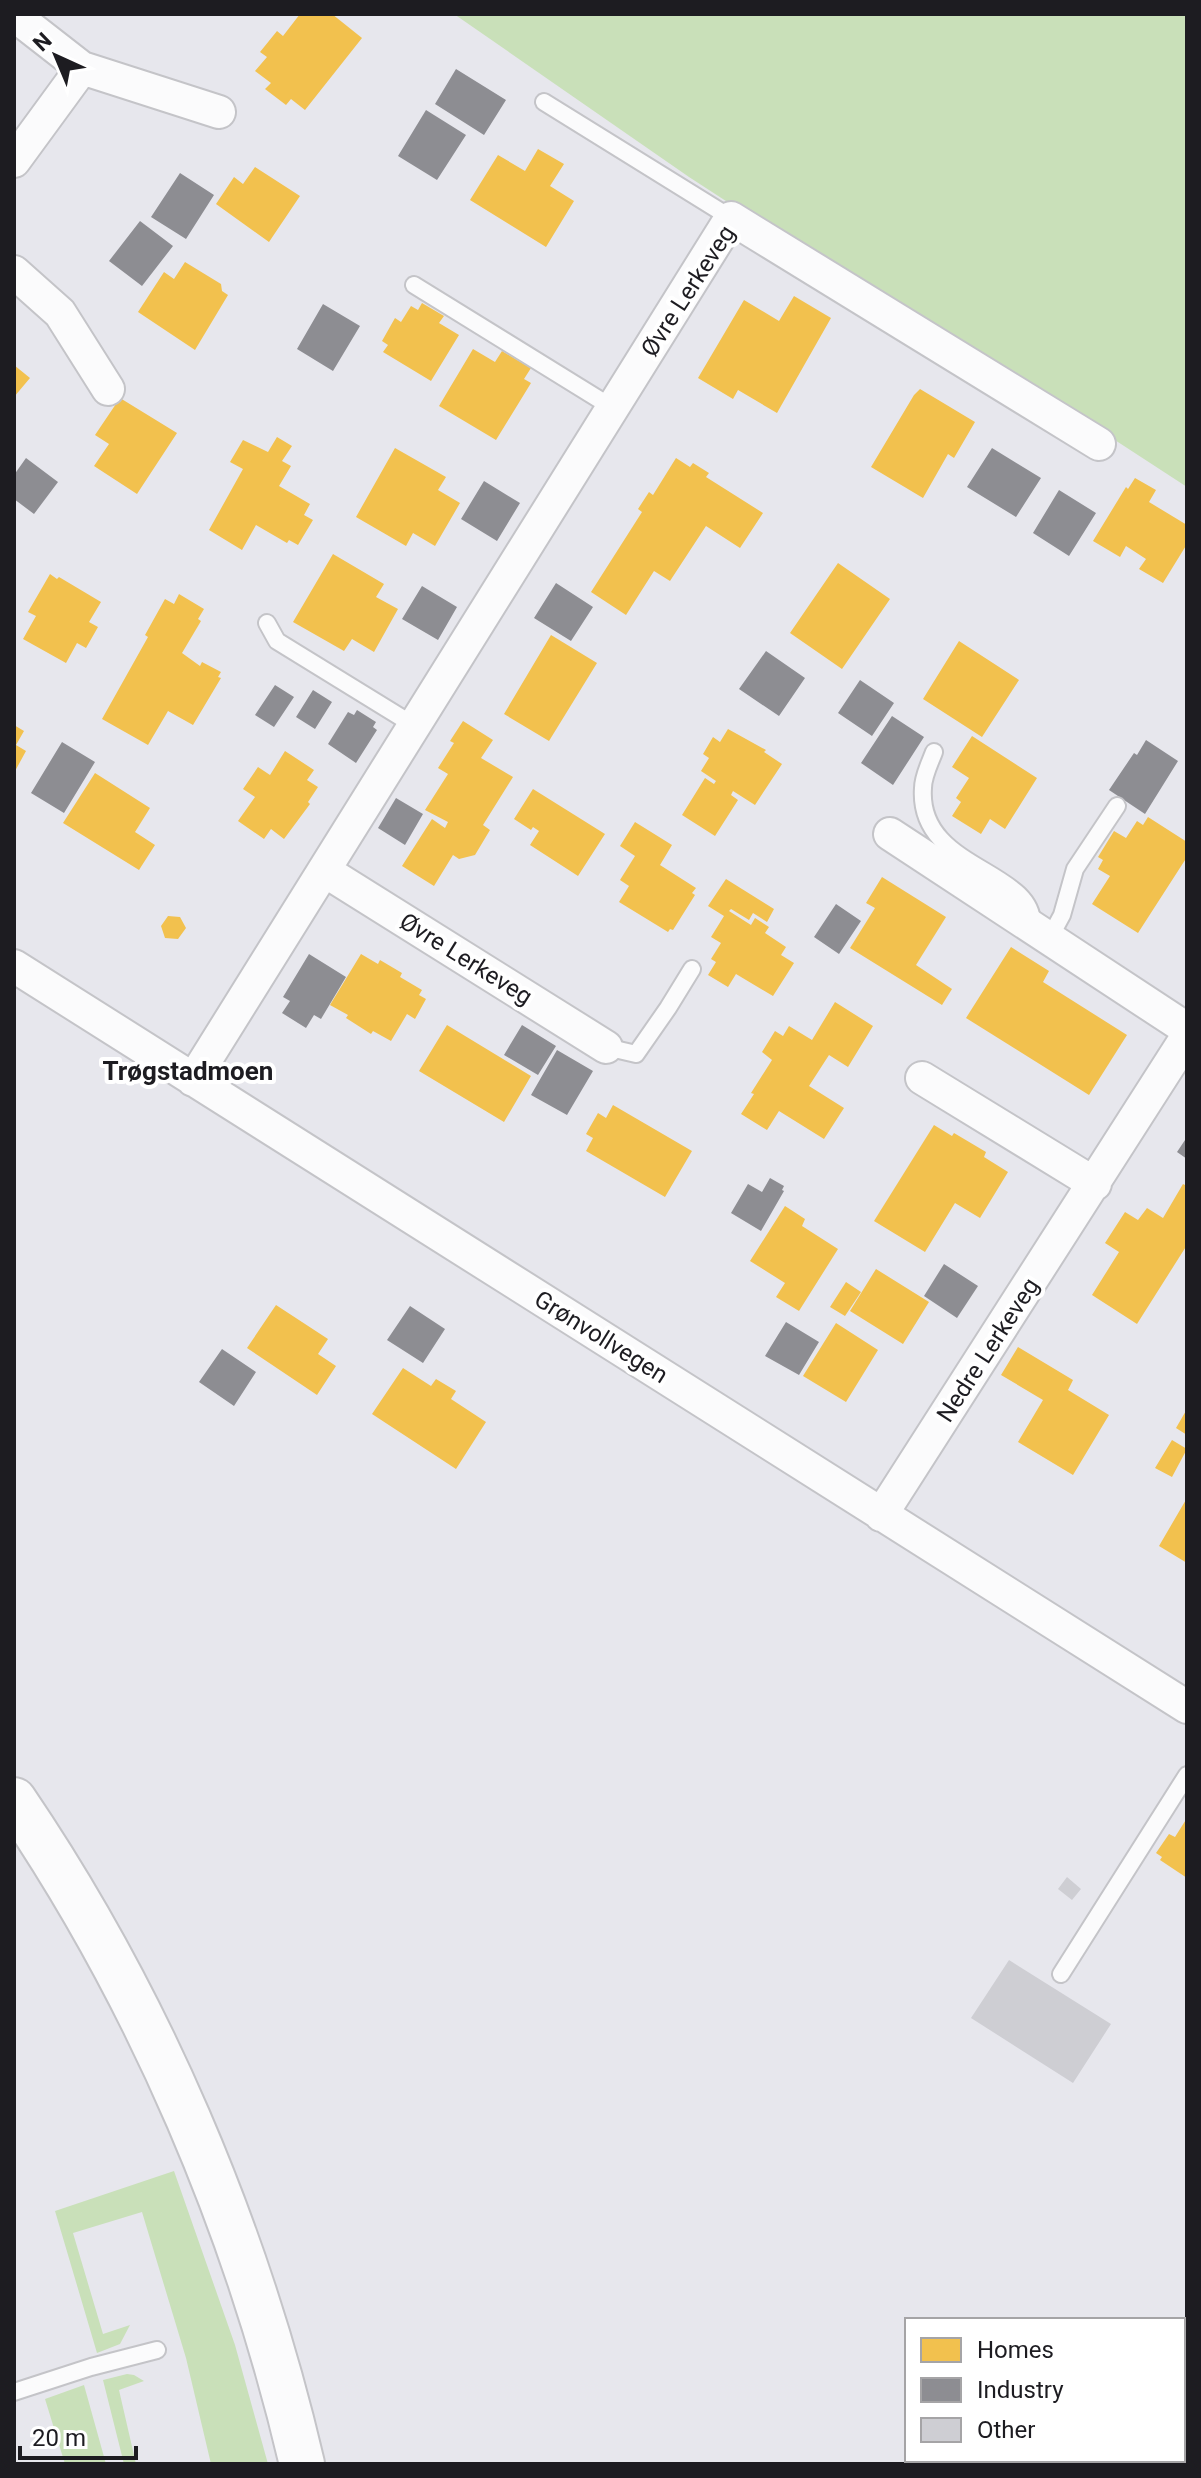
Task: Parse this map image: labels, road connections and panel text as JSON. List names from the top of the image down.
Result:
{
  "streets": {
    "street": ["Øvre Lerkeveg", "Grønvollvegen", "Nedre Lerkeveg"]
  },
  "crossings": [
    ["Øvre Lerkeveg", "Grønvollvegen"],
    ["Grønvollvegen", "Nedre Lerkeveg"]
  ],
  "districts": ["Trøgstadmoen"],
  "legend": ["Homes", "Industry", "Other"],
  "scale_bar": "20 m",
  "north": "top left"
}
